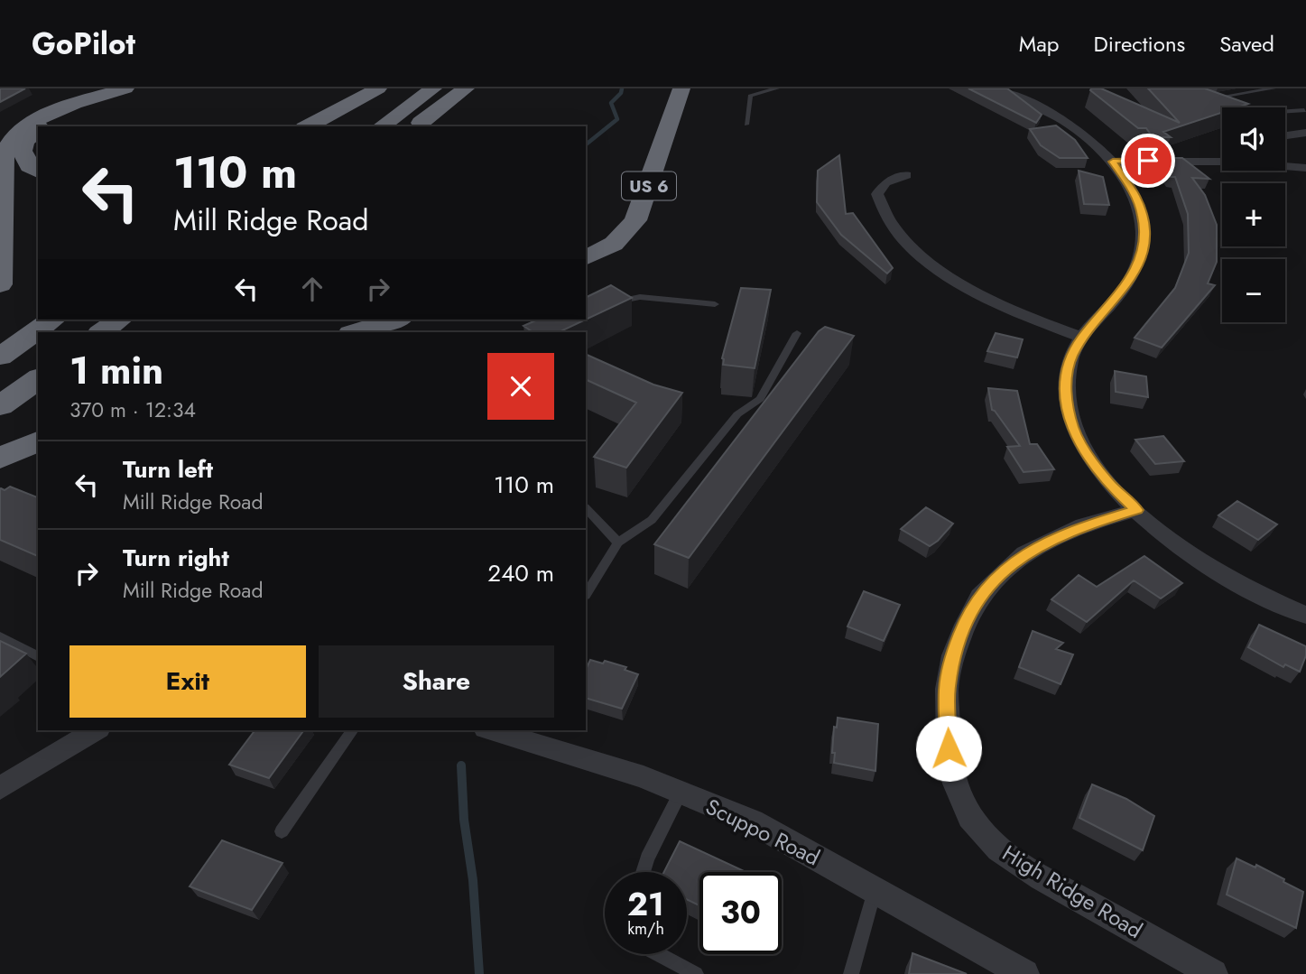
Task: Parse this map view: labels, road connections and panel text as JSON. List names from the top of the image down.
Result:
{
  "streets": {
    "highway": ["US 6"],
    "street": ["Scuppo Road", "High Ridge Road"]
  },
  "page": {
    "header": "GoPilot",
    "nav": ["Map", "Directions", "Saved"],
    "map_buttons": ["+", "−"],
    "turn": ["110 m", "Mill Ridge Road"],
    "heading": ["1 min", "370 m · 12:34"],
    "list": [
      {
        "name": "Turn left",
        "note": "Mill Ridge Road",
        "value": "110 m"
      },
      {
        "name": "Turn right",
        "note": "Mill Ridge Road",
        "value": "240 m"
      }
    ],
    "buttons": ["Exit", "Share"],
    "speed": "21 km/h",
    "limit": "30"
  }
}
